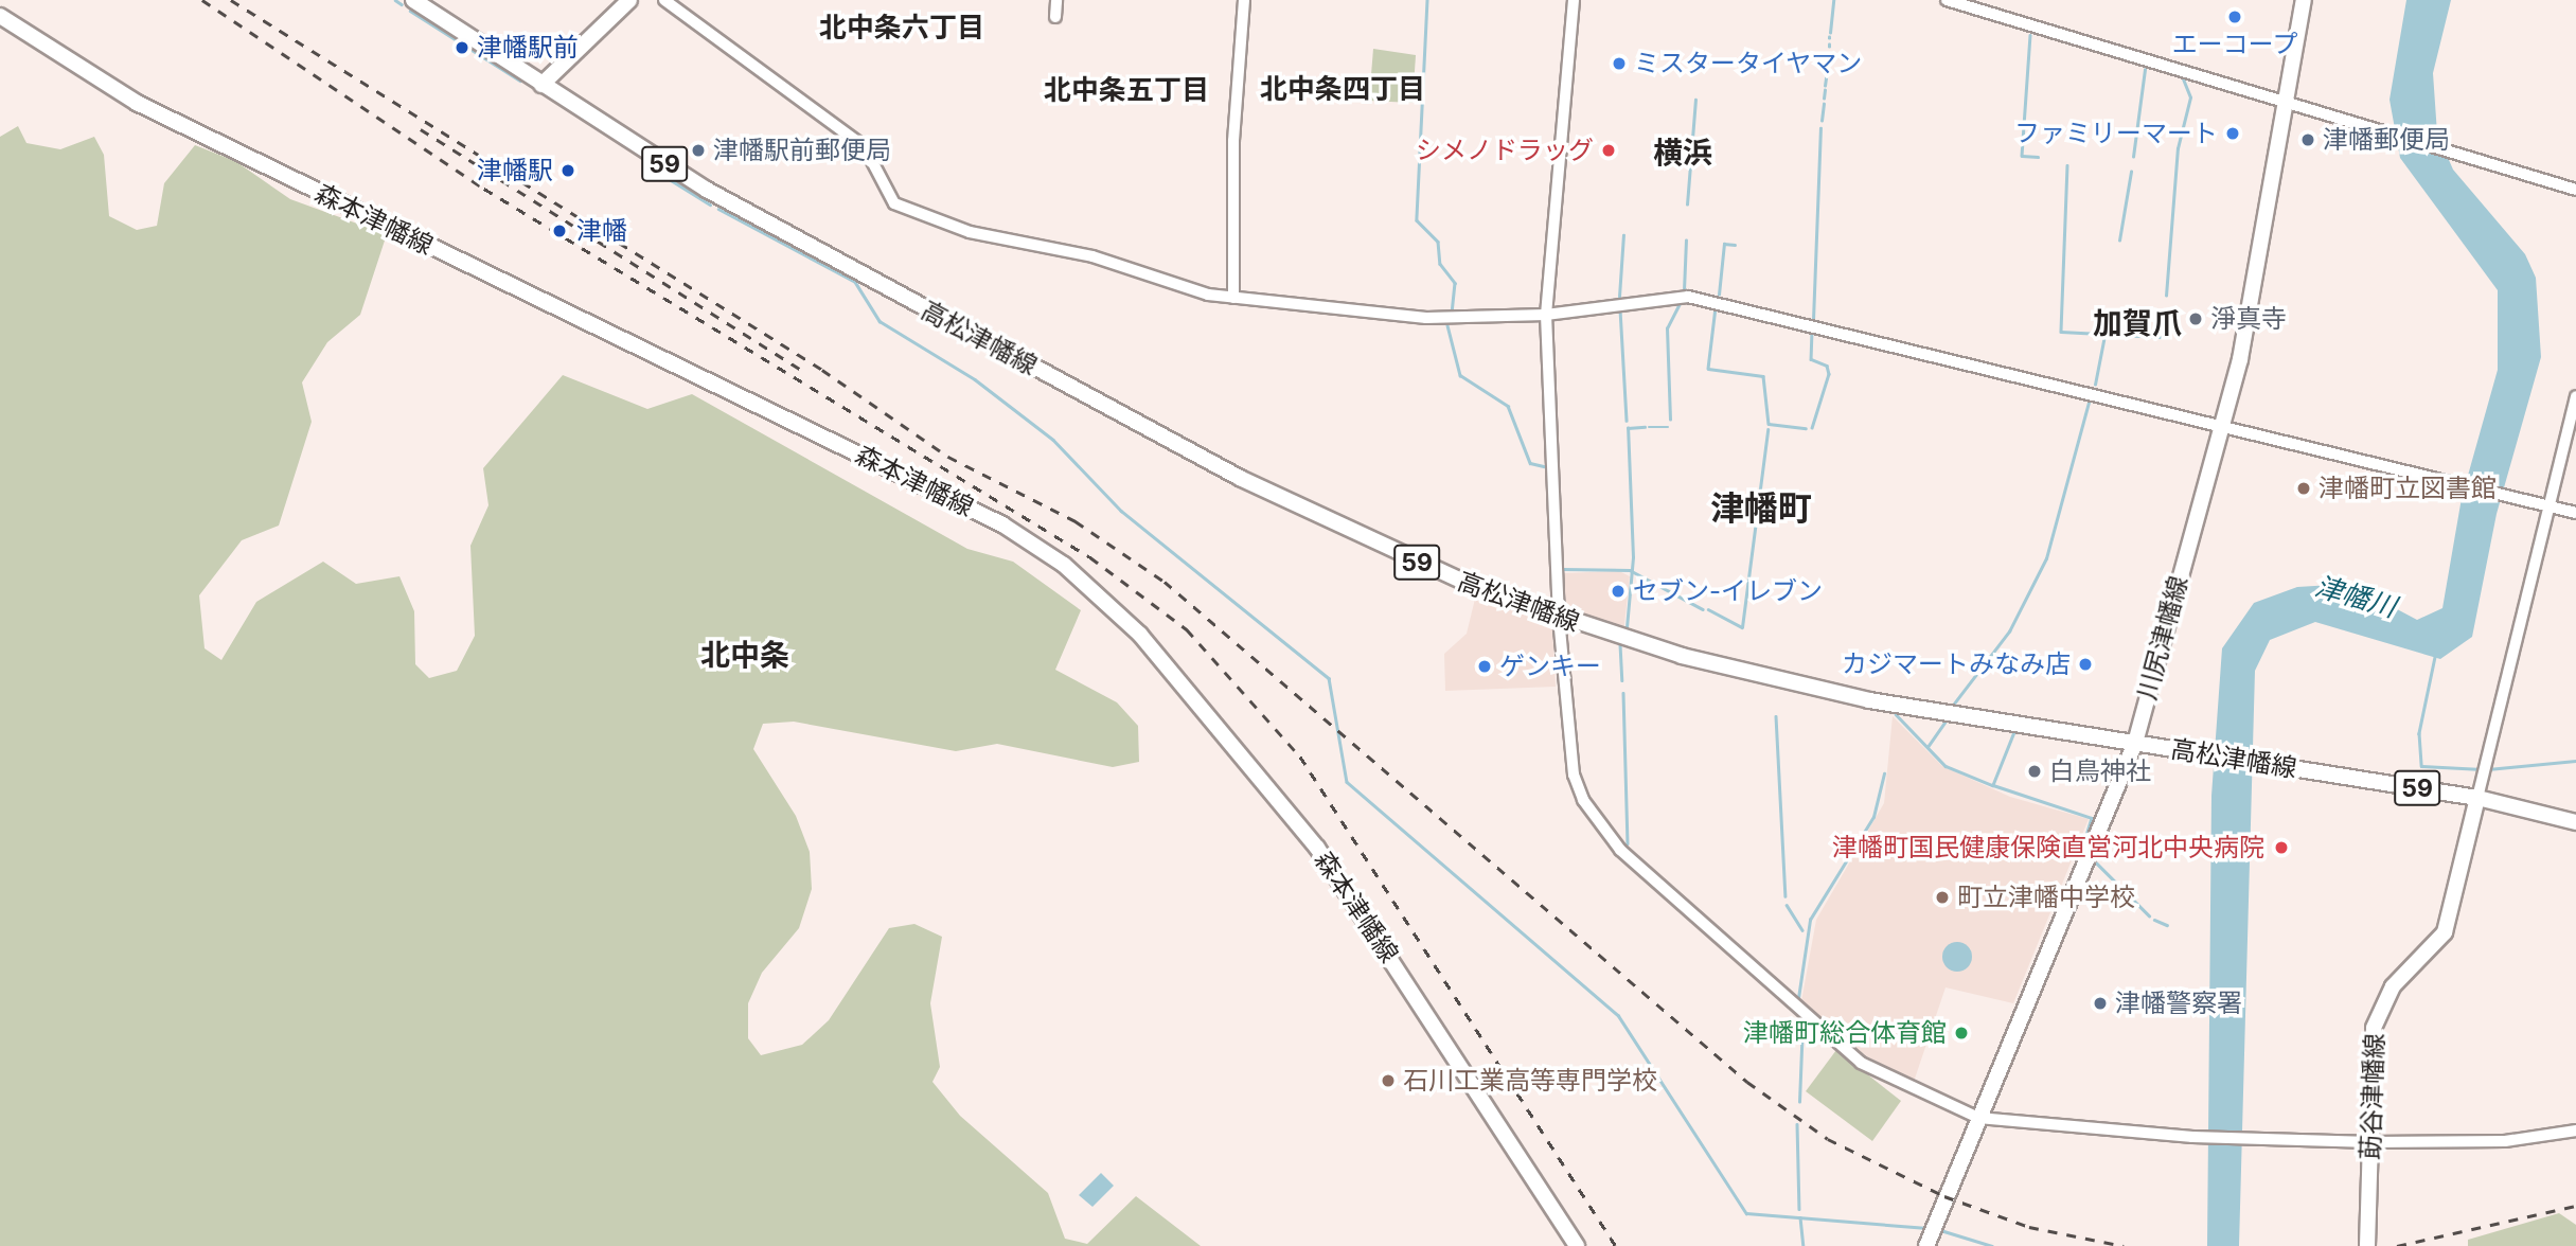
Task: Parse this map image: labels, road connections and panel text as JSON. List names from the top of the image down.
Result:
{
  "streets": {
    "main road": [
      "59",
      "森本津幡線",
      "高松津幡線",
      "川尻津幡線",
      "莇谷津幡線"
    ]
  },
  "crossings": [
    ["高松津幡線", "川尻津幡線"],
    ["高松津幡線", "莇谷津幡線"]
  ],
  "districts": [
    "北中条六丁目",
    "北中条四丁目",
    "北中条五丁目",
    "横浜",
    "加賀爪",
    "津幡町",
    "北中条"
  ],
  "water": ["津幡川"],
  "places": [
    "エーコープ",
    "津幡駅前",
    "ミスタータイヤマン",
    "ファミリーマート",
    "津幡郵便局",
    "津幡駅前郵便局",
    "シメノドラッグ",
    "津幡駅",
    "津幡",
    "淨真寺",
    "津幡町立図書館",
    "セブン-イレブン",
    "カジマートみなみ店",
    "ゲンキー",
    "白鳥神社",
    "津幡町国民健康保険直営河北中央病院",
    "町立津幡中学校",
    "津幡警察署",
    "津幡町総合体育館",
    "石川工業高等専門学校"
  ]
}
